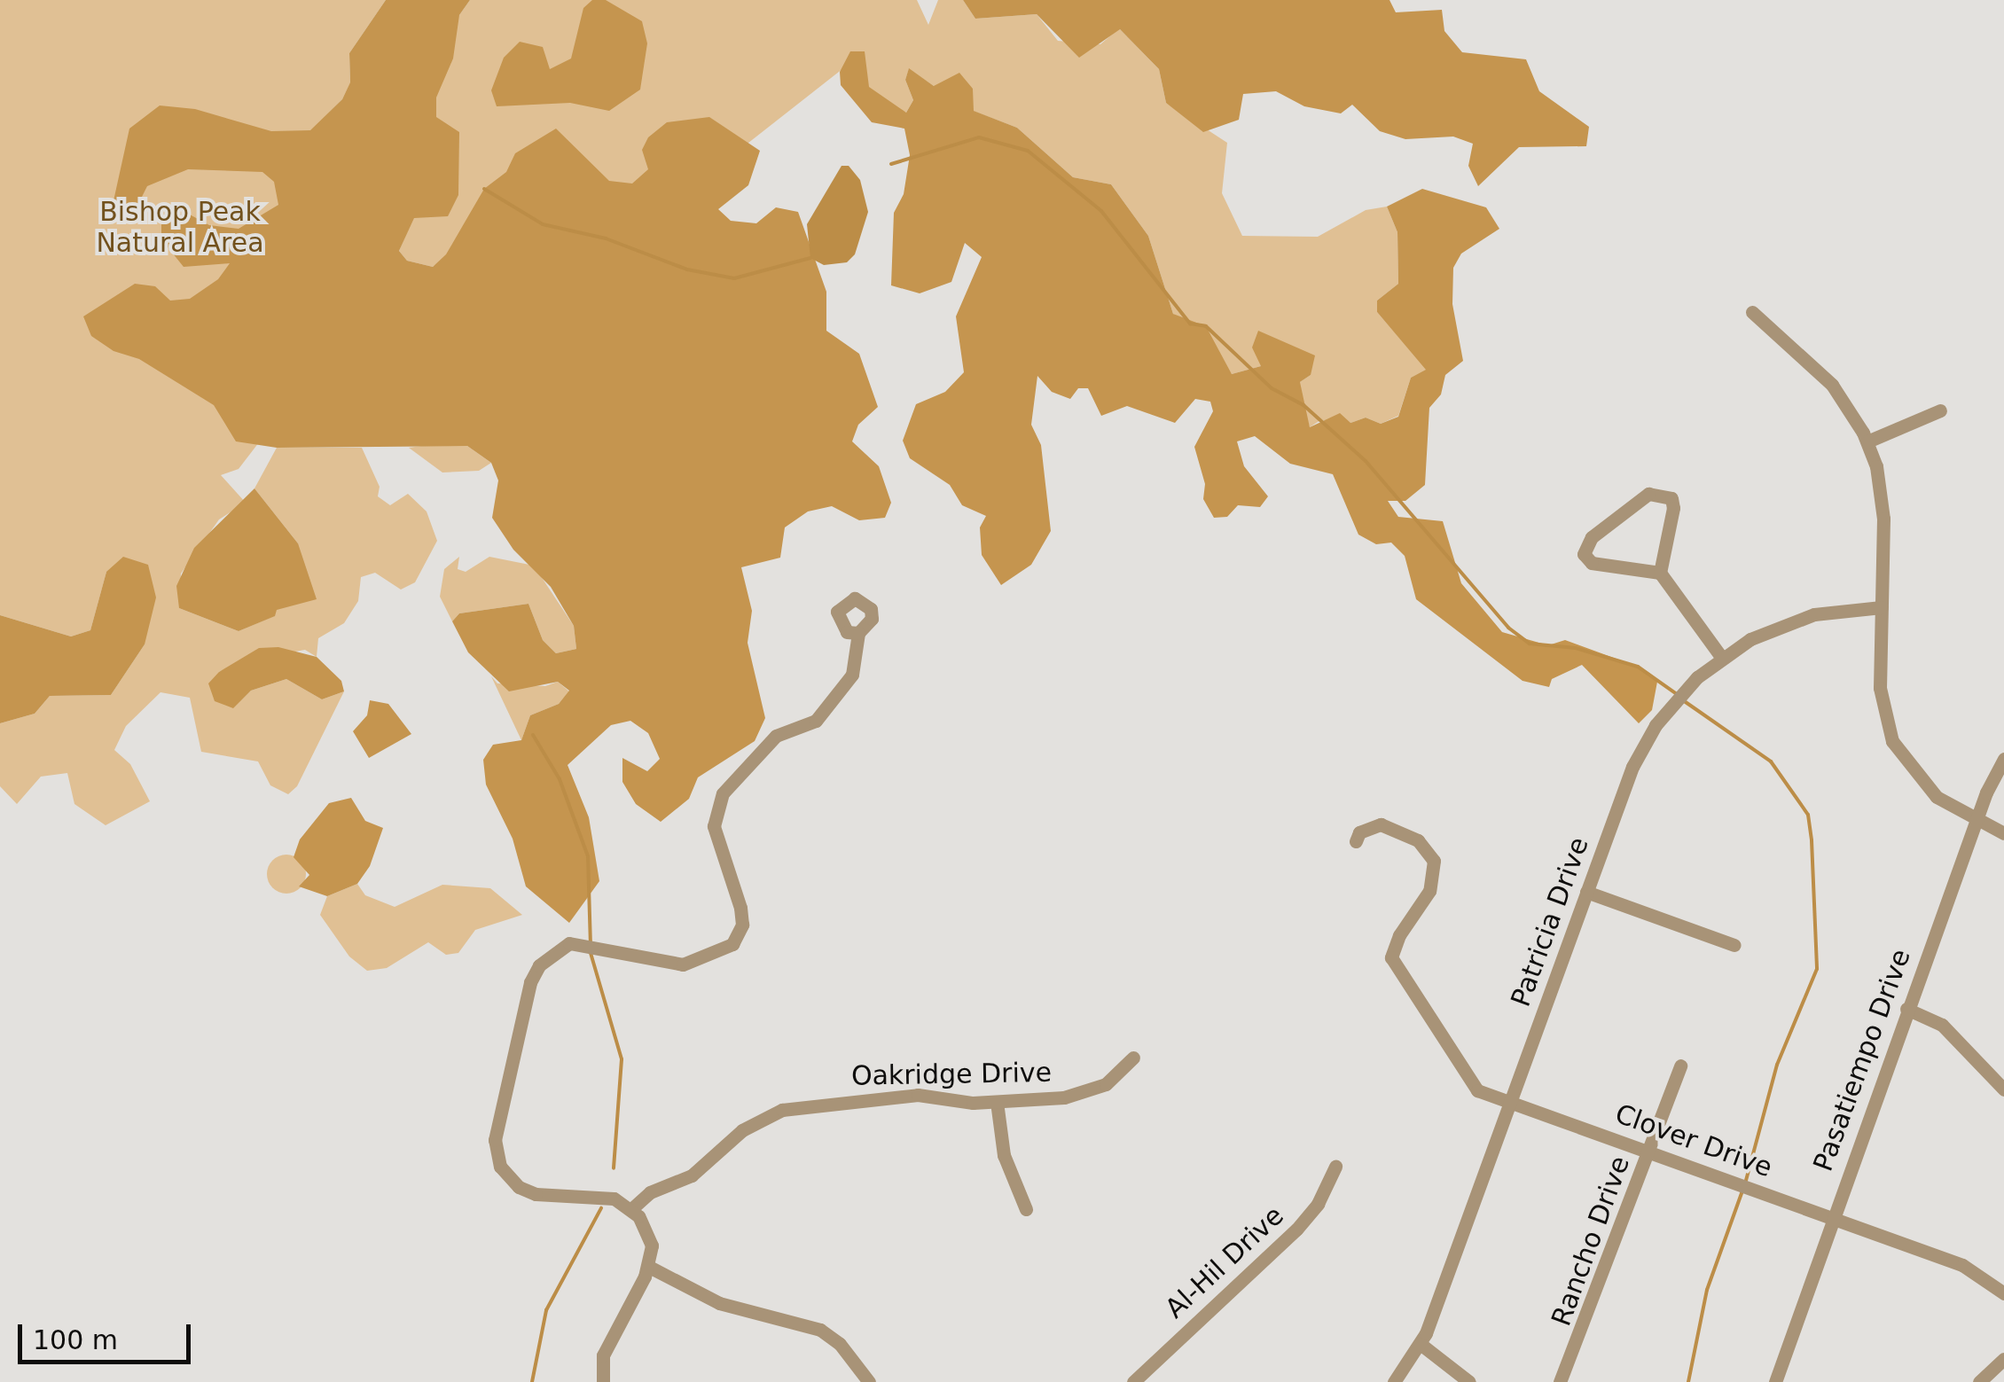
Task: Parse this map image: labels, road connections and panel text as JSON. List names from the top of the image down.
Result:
{
  "streets": {
    "street": [
      "Patricia Drive",
      "Pasatiempo Drive",
      "Oakridge Drive",
      "Clover Drive",
      "Rancho Drive",
      "Al-Hil Drive"
    ]
  },
  "crossings": [
    ["Patricia Drive", "Clover Drive"],
    ["Pasatiempo Drive", "Clover Drive"],
    ["Clover Drive", "Rancho Drive"]
  ],
  "parks": ["Bishop Peak Natural Area"],
  "scale_bar": "100 m"
}
